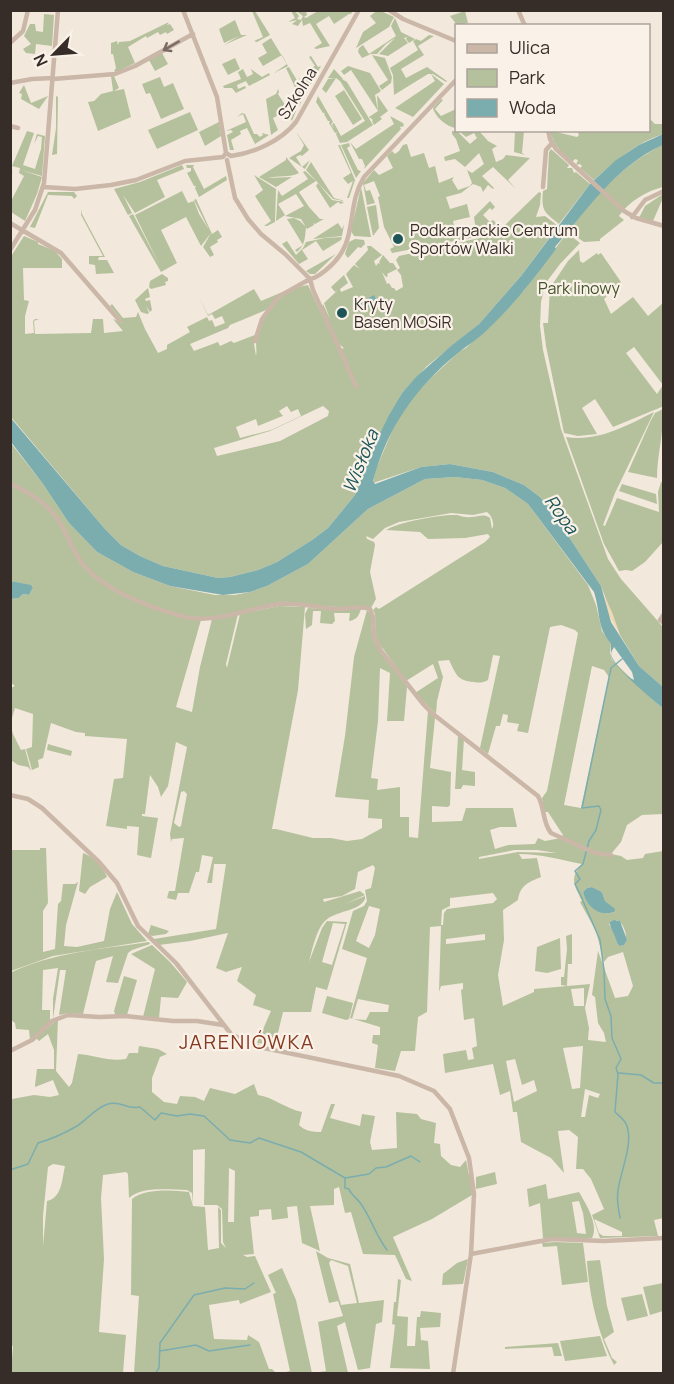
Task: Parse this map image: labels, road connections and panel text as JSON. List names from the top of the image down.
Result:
{
  "streets": {
    "street": ["Szkolna"]
  },
  "districts": ["JARENIÓWKA"],
  "water": ["Wisłoka", "Ropa"],
  "parks": ["Park linowy"],
  "places": ["Podkarpackie Centrum Sportów Walki", "Kryty Basen MOSiR"],
  "legend": ["Ulica", "Park", "Woda"],
  "north": "bottom left"
}
